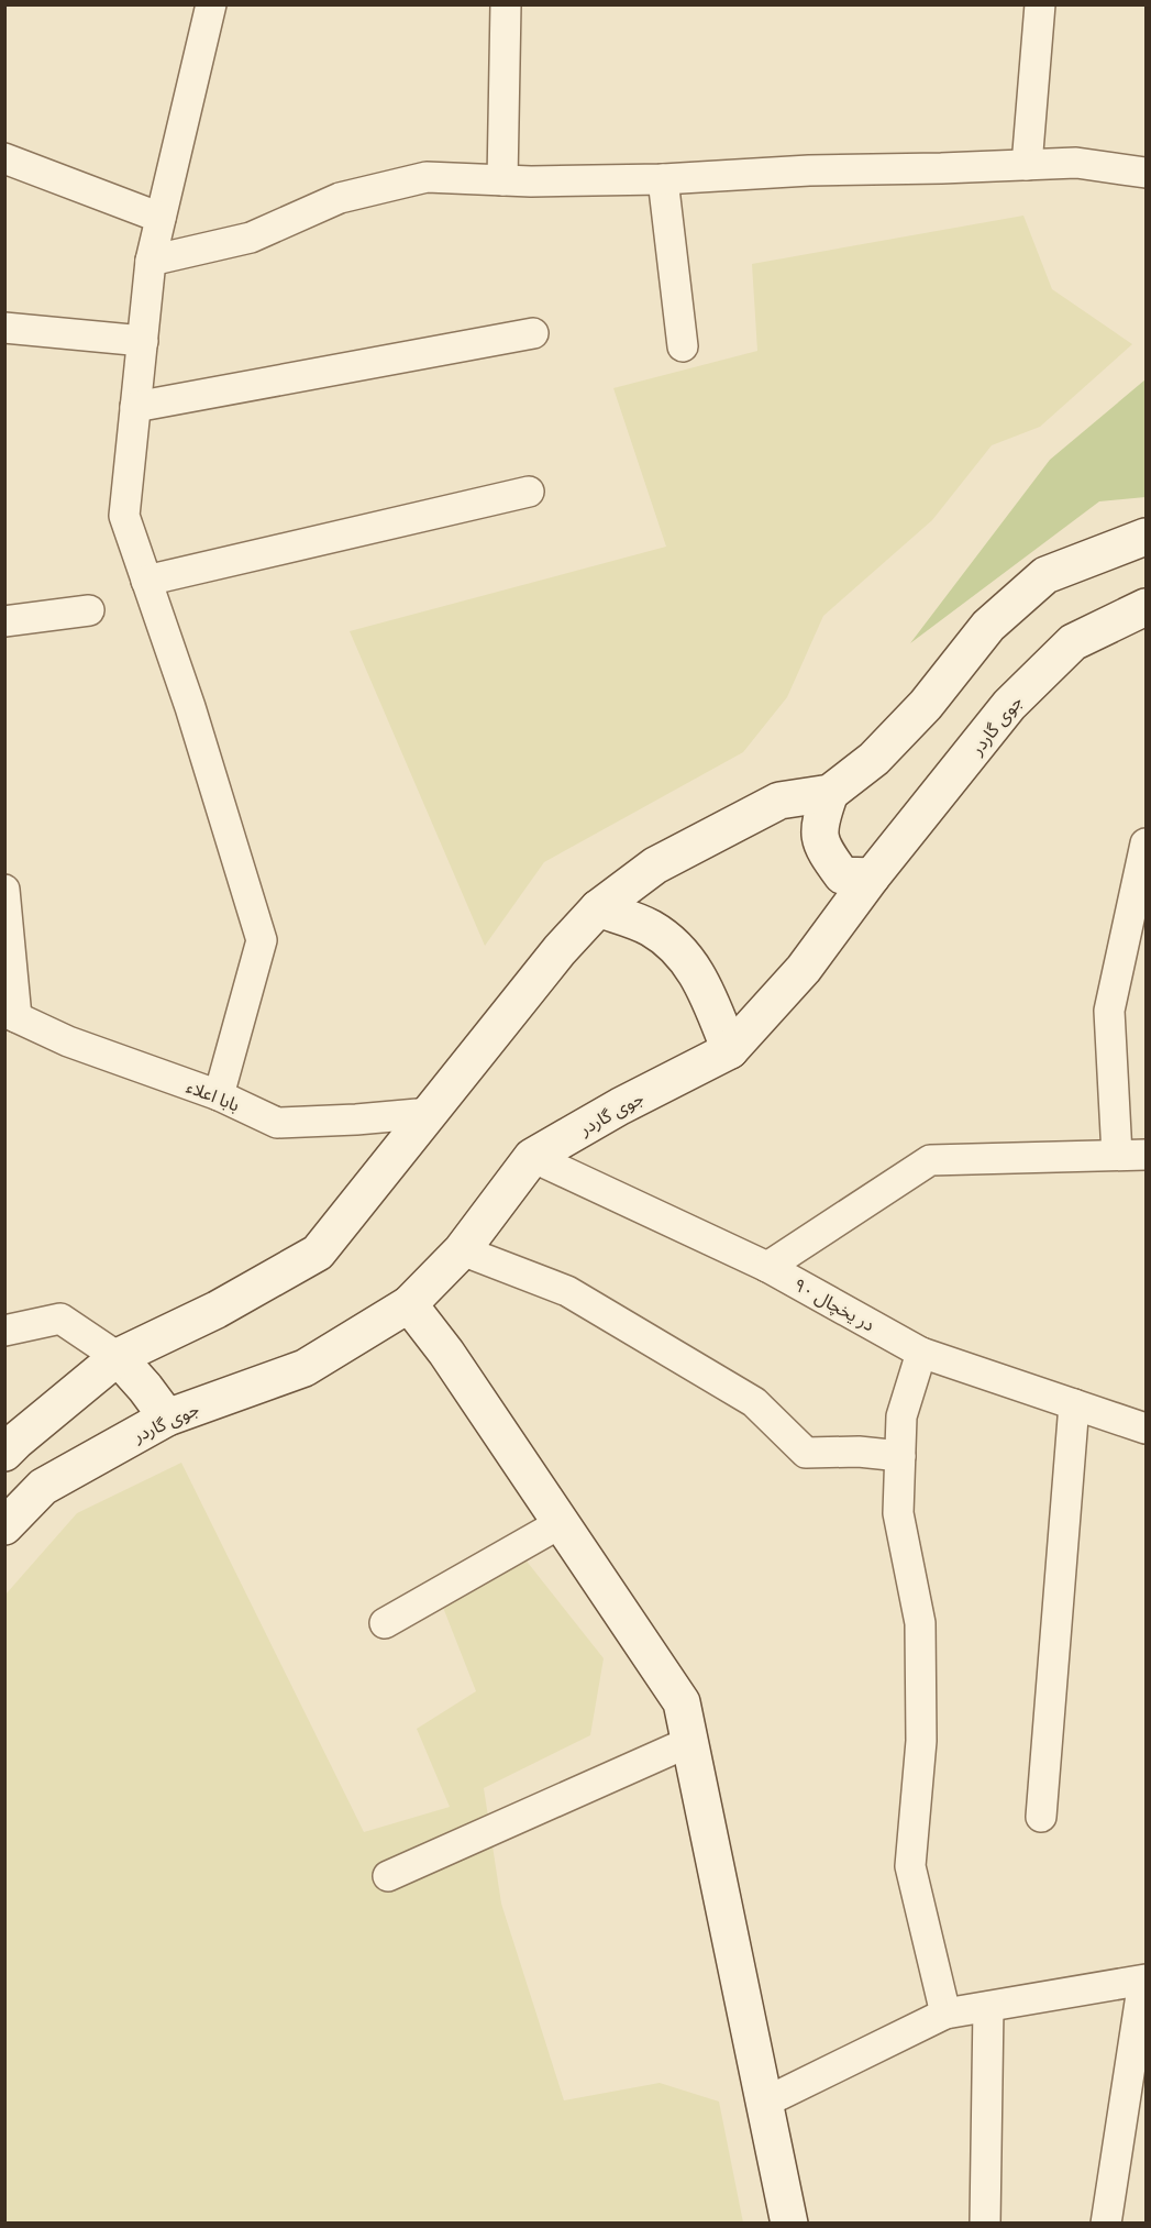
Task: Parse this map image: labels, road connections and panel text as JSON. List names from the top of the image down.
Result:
{
  "streets": {
    "street": ["جوی گاردر", "بابا اعلاء", "در یخچال ۹۰"]
  },
  "crossings": [
    ["جوی گاردر", "در یخچال ۹۰"]
  ]
}
